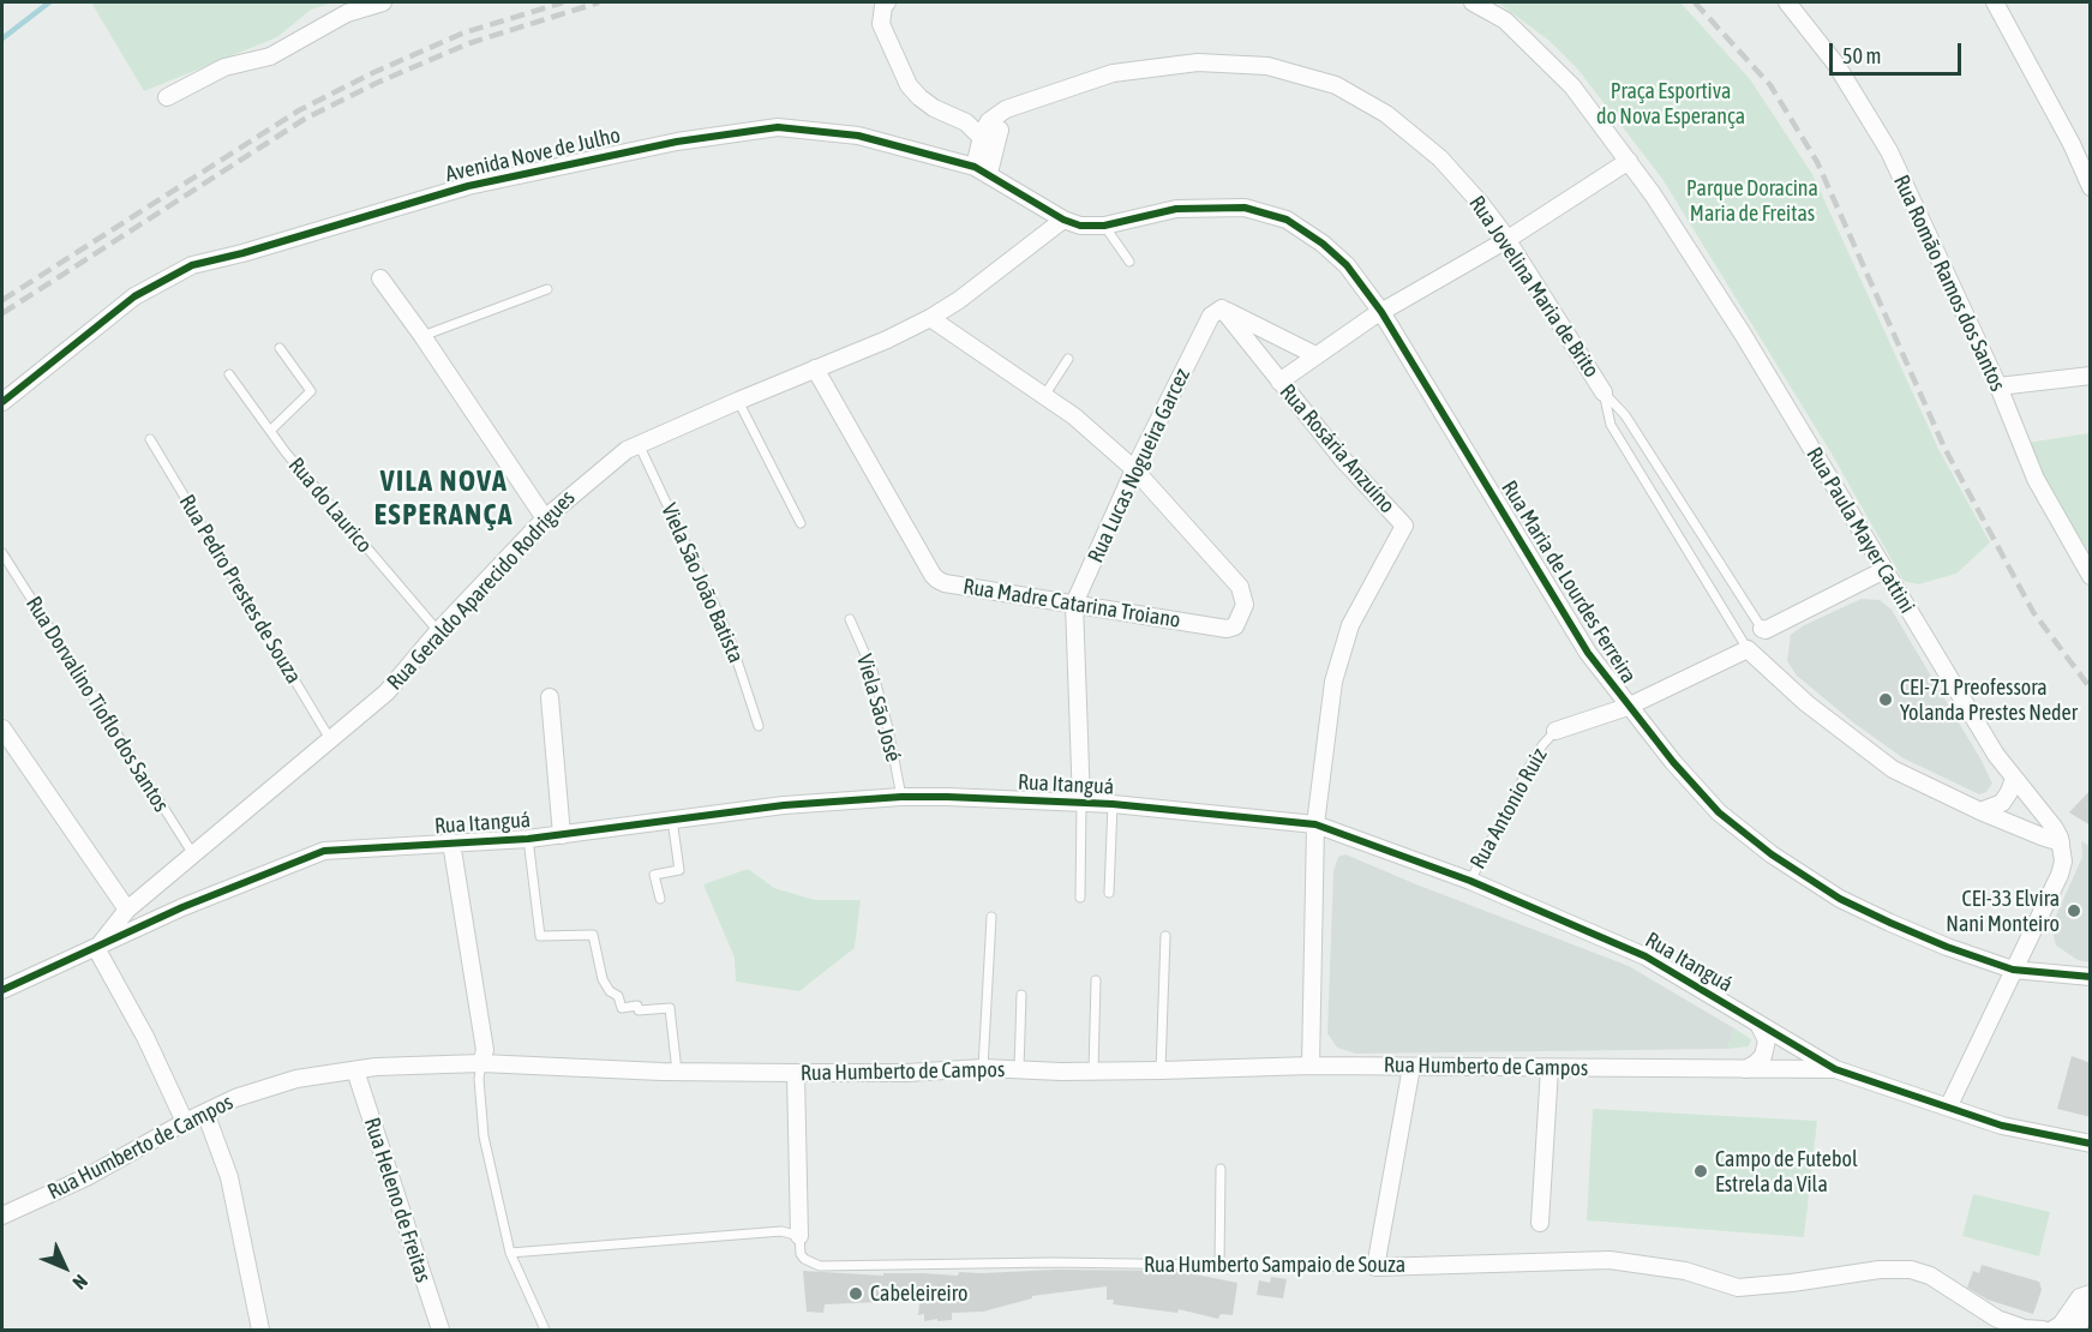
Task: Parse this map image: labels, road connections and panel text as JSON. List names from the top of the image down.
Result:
{
  "streets": {
    "street": [
      "Avenida Nove de Julho",
      "Rua Romão Ramos dos Santos",
      "Rua Jovelina Maria de Brito",
      "Rua Rosária Anzuíno",
      "Rua Lucas Nogueira Garcez",
      "Rua Paula Mayer Cattini",
      "Rua Maria de Lourdes Ferreira",
      "Rua Geraldo Aparecido Rodrigues",
      "Rua Madre Catarina Troiano",
      "Rua Itanguá",
      "Rua Antonio Ruiz",
      "Rua Humberto de Campos",
      "Rua Heleno de Freitas",
      "Rua Humberto Sampaio de Souza"
    ],
    "lane": [
      "Rua do Laurico",
      "Viela São João Batista",
      "Rua Pedro Prestes de Souza",
      "Rua Dorvalino Tioflo dos Santos",
      "Viela São José"
    ]
  },
  "crossings": [
    ["Avenida Nove de Julho", "Rua Jovelina Maria de Brito"],
    ["Avenida Nove de Julho", "Rua Maria de Lourdes Ferreira"],
    ["Avenida Nove de Julho", "Rua Geraldo Aparecido Rodrigues"],
    ["Rua Jovelina Maria de Brito", "Rua Paula Mayer Cattini"],
    ["Rua Jovelina Maria de Brito", "Rua Antonio Ruiz"],
    ["Rua Rosária Anzuíno", "Rua Lucas Nogueira Garcez"],
    ["Rua Rosária Anzuíno", "Rua Itanguá"],
    ["Rua Lucas Nogueira Garcez", "Rua Madre Catarina Troiano"],
    ["Rua Lucas Nogueira Garcez", "Rua Itanguá"],
    ["Rua do Laurico", "Rua Geraldo Aparecido Rodrigues"],
    ["Rua Maria de Lourdes Ferreira", "Rua Geraldo Aparecido Rodrigues"],
    ["Rua Maria de Lourdes Ferreira", "Rua Antonio Ruiz"],
    ["Viela São João Batista", "Rua Geraldo Aparecido Rodrigues"],
    ["Rua Pedro Prestes de Souza", "Rua Geraldo Aparecido Rodrigues"],
    ["Rua Geraldo Aparecido Rodrigues", "Rua Madre Catarina Troiano"],
    ["Rua Geraldo Aparecido Rodrigues", "Rua Dorvalino Tioflo dos Santos"],
    ["Rua Geraldo Aparecido Rodrigues", "Rua Itanguá"],
    ["Viela São José", "Rua Itanguá"],
    ["Rua Itanguá", "Rua Antonio Ruiz"],
    ["Rua Itanguá", "Rua Humberto de Campos"],
    ["Rua Humberto de Campos", "Rua Heleno de Freitas"]
  ],
  "districts": ["VILA NOVA ESPERANÇA"],
  "parks": ["Praça Esportiva do Nova Esperança", "Parque Doracina Maria de Freitas"],
  "places": [
    "CEI-71 Preofessora Yolanda Prestes Neder",
    "CEI-33 Elvira Nani Monteiro",
    "Campo de Futebol Estrela da Vila",
    "Cabeleireiro"
  ],
  "scale_bar": "50 m",
  "north": "bottom right"
}
